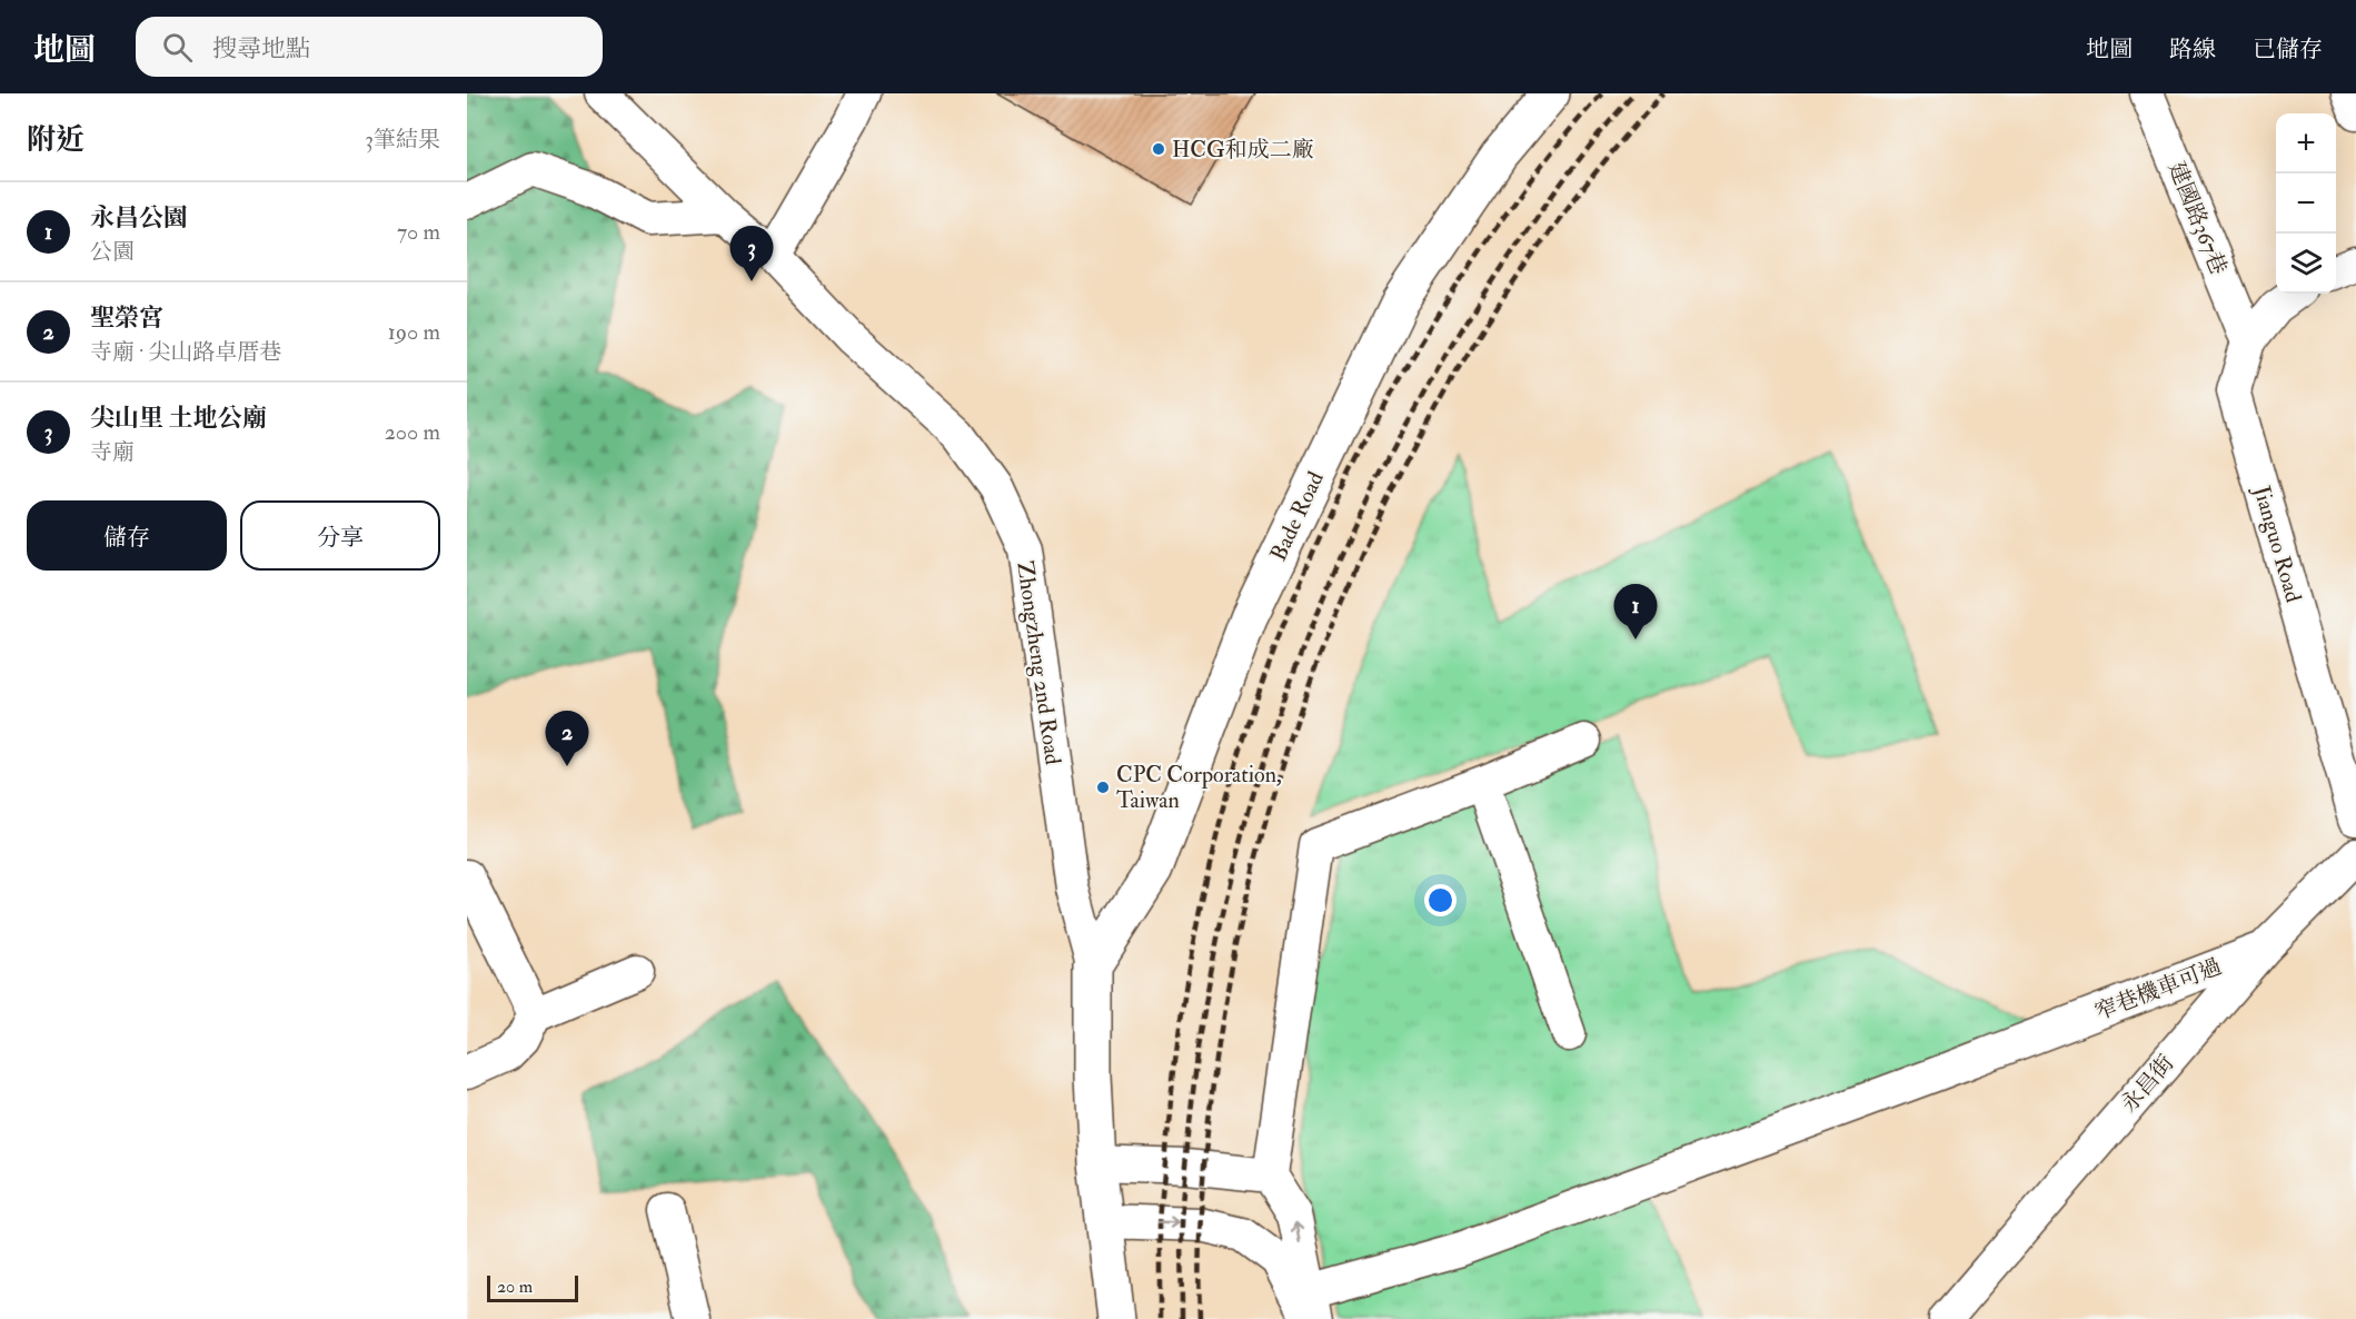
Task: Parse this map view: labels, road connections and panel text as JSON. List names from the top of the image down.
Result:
{
  "streets": {
    "main road": ["Bade Road", "Zhongzheng 2nd Road"],
    "street": [
      "建國路367巷",
      "Jianguo Road",
      "窄巷機車可過",
      "永昌街"
    ]
  },
  "crossings": [
    ["建國路367巷", "Jianguo Road"],
    ["Bade Road", "Zhongzheng 2nd Road"],
    ["窄巷機車可過", "永昌街"]
  ],
  "places": ["HCG和成二廠", "CPC Corporation, Taiwan"],
  "scale_bar": "20 m",
  "page": {
    "header": "地圖",
    "search": "搜尋地點",
    "nav": ["地圖", "路線", "已儲存"],
    "heading": ["附近", "3筆結果"],
    "map_buttons": ["+", "−"],
    "list": [
      {
        "mark": "1",
        "name": "永昌公園",
        "note": "公園",
        "value": "70 m"
      },
      {
        "mark": "2",
        "name": "聖榮宮",
        "note": "寺廟 · 尖山路卓厝巷",
        "value": "190 m"
      },
      {
        "mark": "3",
        "name": "尖山里 土地公廟",
        "note": "寺廟",
        "value": "200 m"
      }
    ],
    "pins": ["3", "1", "2"],
    "buttons": ["儲存", "分享"],
    "scale": "20 m"
  }
}
